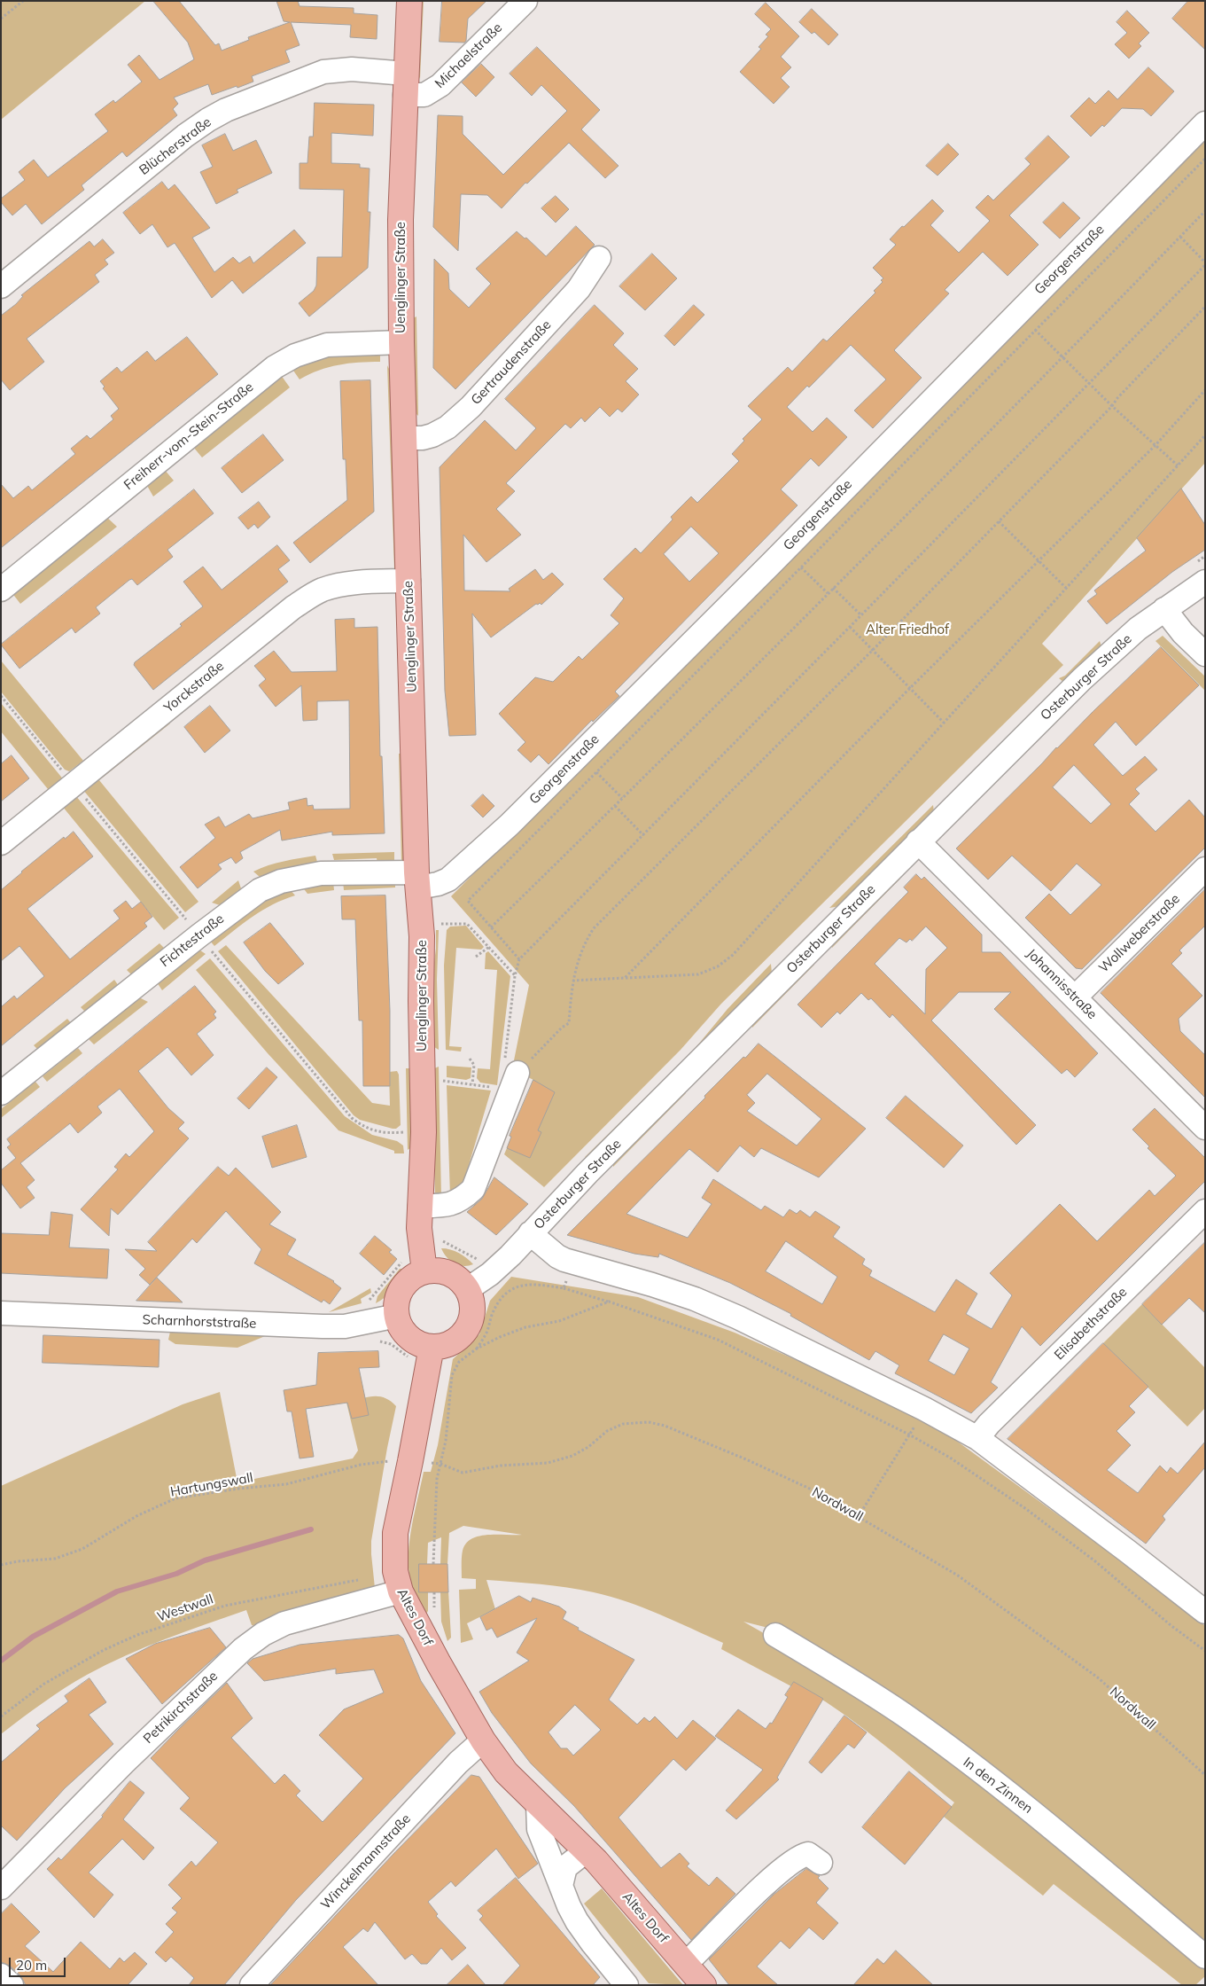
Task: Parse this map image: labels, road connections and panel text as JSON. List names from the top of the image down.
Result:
{
  "streets": {
    "main road": ["Uenglinger Straße", "Altes Dorf"],
    "street": [
      "Michaelstraße",
      "Blücherstraße",
      "Georgenstraße",
      "Gertraudenstraße",
      "Freiherr-vom-Stein-Straße",
      "Osterburger Straße",
      "Yorckstraße",
      "Wollweberstraße",
      "Fichtestraße",
      "Johannisstraße",
      "Scharnhorststraße",
      "Elisabethstraße",
      "Petrikirchstraße",
      "In den Zinnen",
      "Winckelmannstraße"
    ],
    "path": ["Hartungswall", "Nordwall", "Westwall"]
  },
  "crossings": [
    ["Michaelstraße", "Blücherstraße"],
    ["Michaelstraße", "Uenglinger Straße"],
    ["Blücherstraße", "Uenglinger Straße"],
    ["Georgenstraße", "Uenglinger Straße"],
    ["Georgenstraße", "Fichtestraße"],
    ["Uenglinger Straße", "Gertraudenstraße"],
    ["Uenglinger Straße", "Freiherr-vom-Stein-Straße"],
    ["Uenglinger Straße", "Osterburger Straße"],
    ["Uenglinger Straße", "Yorckstraße"],
    ["Uenglinger Straße", "Fichtestraße"],
    ["Uenglinger Straße", "Scharnhorststraße"],
    ["Uenglinger Straße", "Altes Dorf"],
    ["Osterburger Straße", "Johannisstraße"],
    ["Osterburger Straße", "Scharnhorststraße"],
    ["Osterburger Straße", "Altes Dorf"],
    ["Wollweberstraße", "Johannisstraße"],
    ["Scharnhorststraße", "Altes Dorf"],
    ["Hartungswall", "Nordwall"],
    ["Hartungswall", "Altes Dorf"],
    ["Nordwall", "Altes Dorf"],
    ["Altes Dorf", "Petrikirchstraße"],
    ["Altes Dorf", "Winckelmannstraße"]
  ],
  "parks": ["Alter Friedhof"],
  "scale_bar": "20 m"
}
